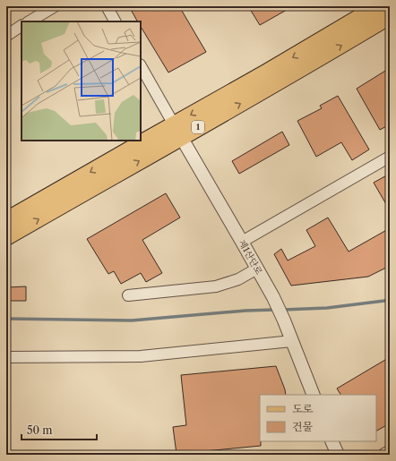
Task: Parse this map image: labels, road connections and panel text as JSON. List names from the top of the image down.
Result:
{
  "streets": {
    "main road": ["1"],
    "street": ["제1산단로"]
  },
  "crossings": [
    ["1", "제1산단로"]
  ],
  "legend": ["도로", "건물"],
  "scale_bar": "50 m"
}
